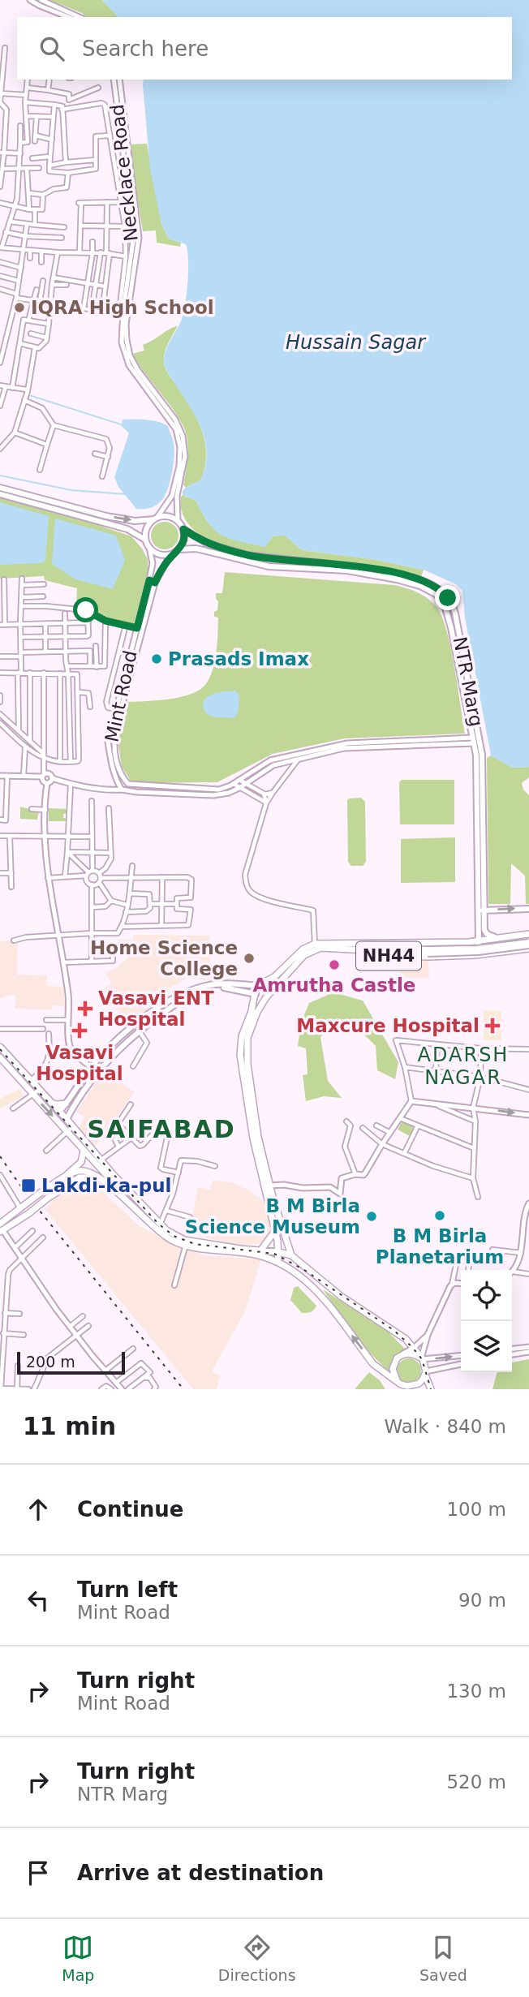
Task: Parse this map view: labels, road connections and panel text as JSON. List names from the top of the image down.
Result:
{
  "streets": {
    "highway": ["NH44"],
    "main road": ["NTR Marg"],
    "street": ["Necklace Road", "Mint Road"]
  },
  "crossings": [
    ["Necklace Road", "NTR Marg"],
    ["Necklace Road", "Mint Road"],
    ["NTR Marg", "Mint Road"],
    ["NTR Marg", "NH44"]
  ],
  "districts": ["ADARSH NAGAR", "SAIFABAD"],
  "water": ["Hussain Sagar"],
  "places": {
    "other": [
      "IQRA High School",
      "Prasads Imax",
      "Home Science College",
      "Amrutha Castle",
      "B M Birla Planetarium",
      "B M Birla Science Museum"
    ],
    "health": ["Vasavi ENT Hospital", "Maxcure Hospital", "Vasavi Hospital"],
    "transit": ["Lakdi-ka-pul"]
  },
  "scale_bar": "200 m",
  "page": {
    "search": "Search here",
    "scale": "200 m",
    "heading": ["11 min", "Walk · 840 m"],
    "list": [
      ["Continue", "100 m"],
      ["Turn left", "Mint Road", "90 m"],
      ["Turn right", "Mint Road", "130 m"],
      ["Turn right", "NTR Marg", "520 m"],
      "Arrive at destination"
    ],
    "nav": ["Map", "Directions", "Saved"]
  }
}
